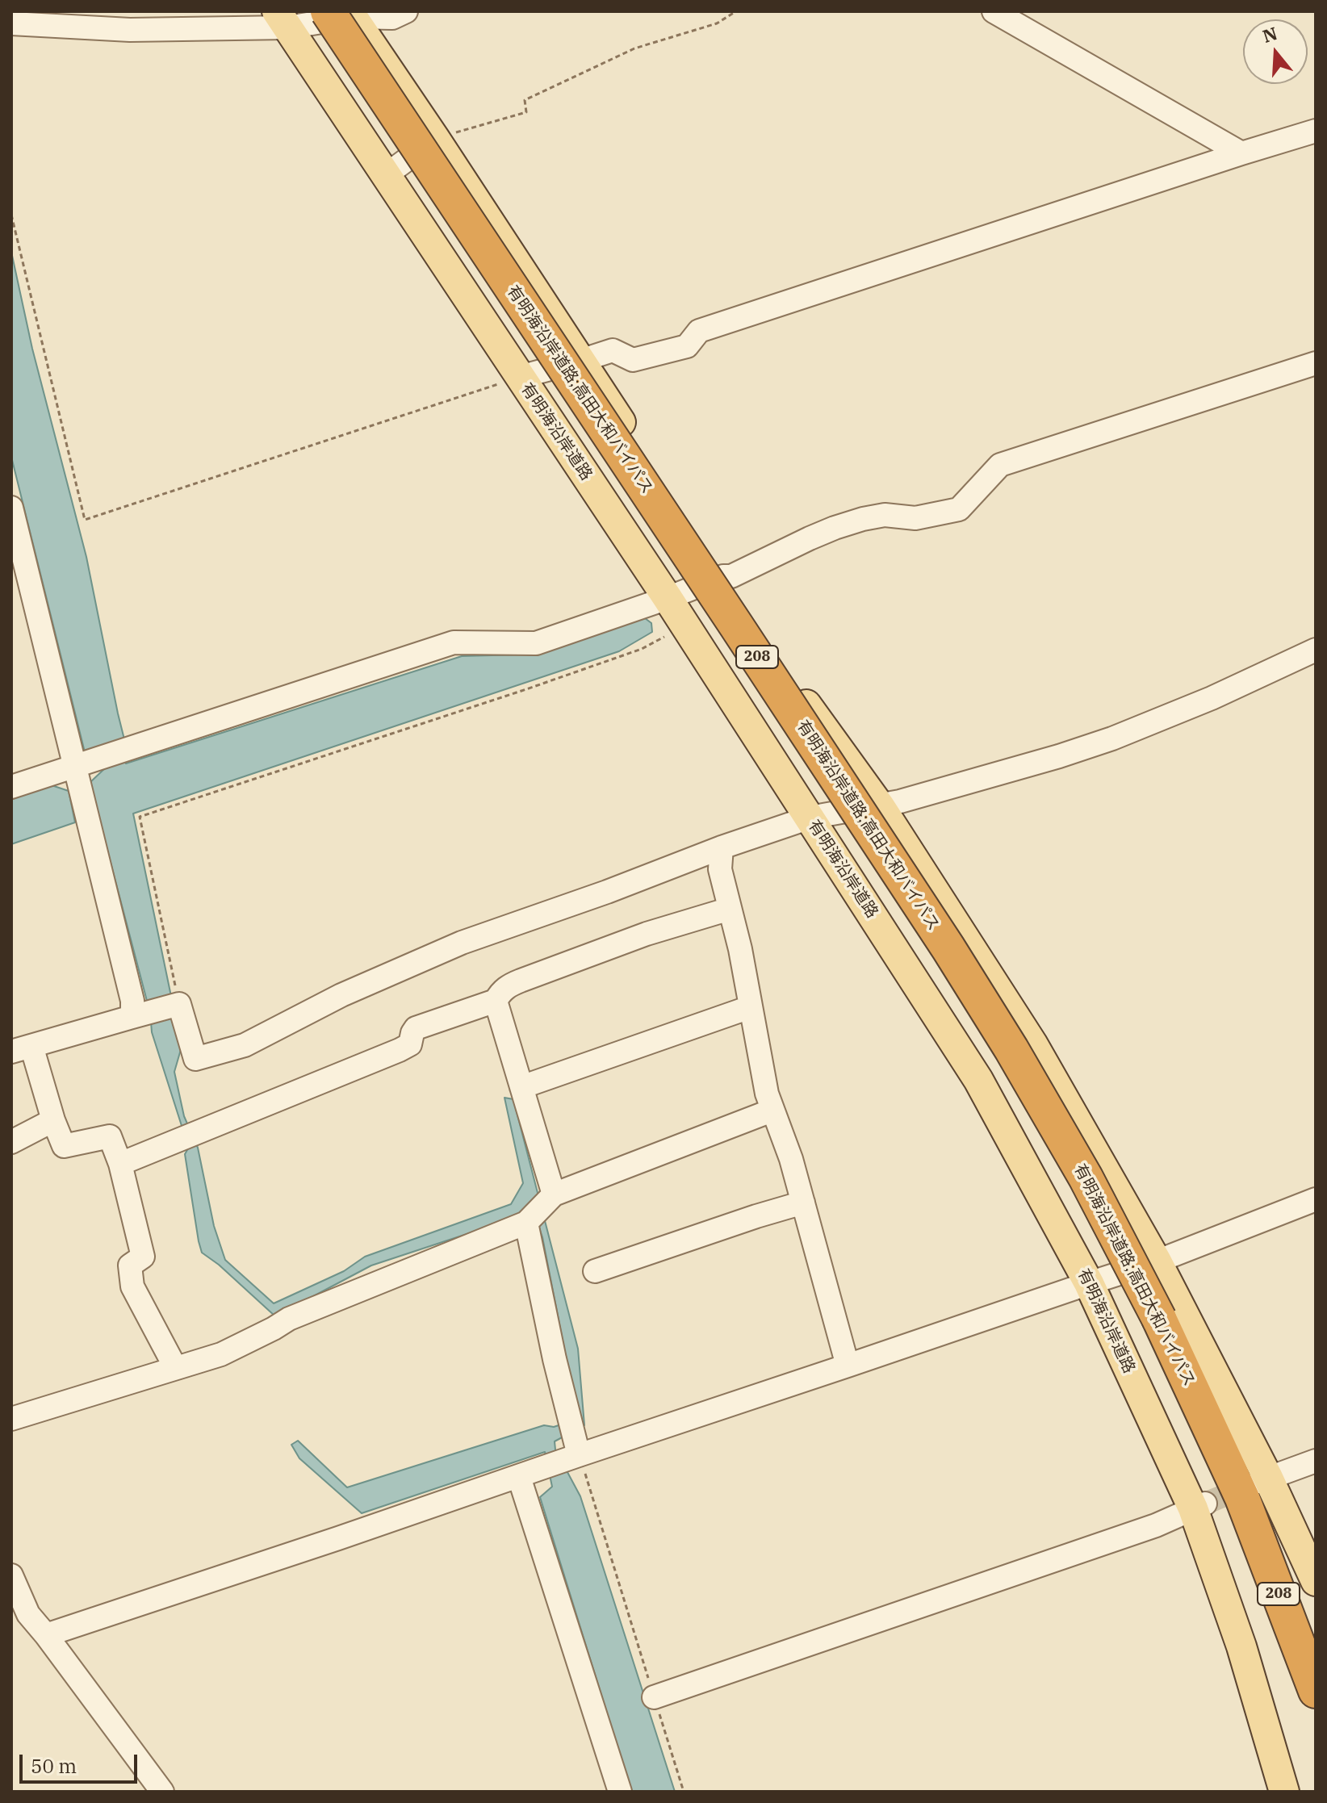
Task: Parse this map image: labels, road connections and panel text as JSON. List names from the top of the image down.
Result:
{
  "streets": {
    "highway": ["有明海沿岸道路;高田大和バイパス", "208"],
    "main road": ["有明海沿岸道路"]
  },
  "scale_bar": "50 m",
  "north": "top"
}
